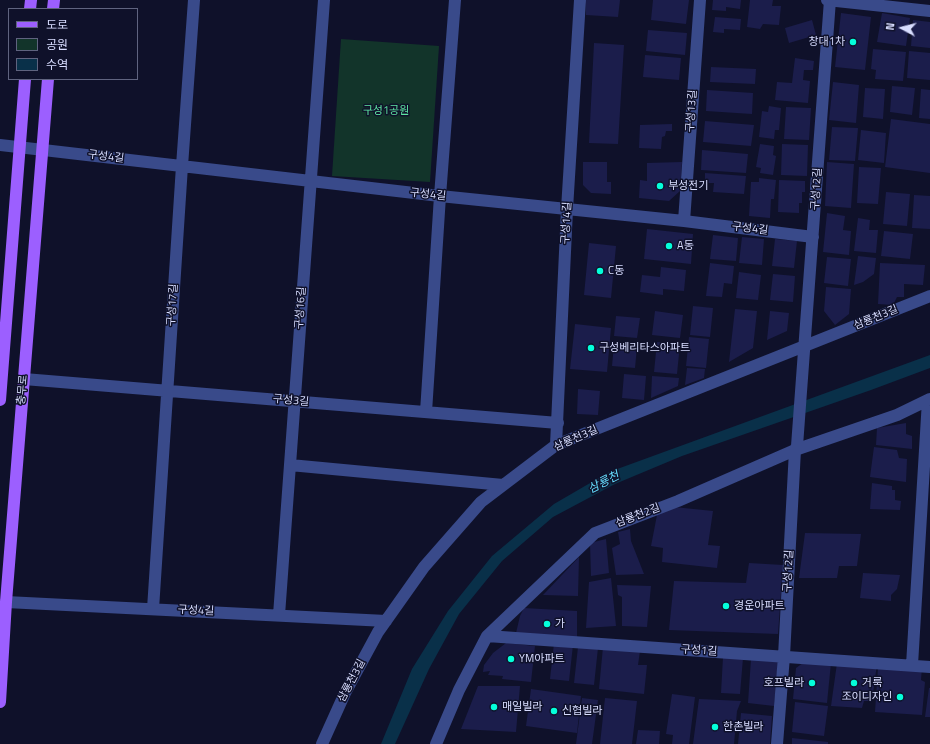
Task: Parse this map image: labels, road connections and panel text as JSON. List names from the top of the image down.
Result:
{
  "streets": {
    "main road": ["충무로"],
    "street": [
      "구성13길",
      "구성4길",
      "구성12길",
      "구성14길",
      "구성17길",
      "구성16길",
      "삼룡천3길",
      "구성3길",
      "삼룡천2길",
      "구성1길"
    ]
  },
  "crossings": [
    ["구성13길", "구성4길"],
    ["구성4길", "구성12길"],
    ["구성4길", "구성14길"],
    ["구성4길", "구성17길"],
    ["구성4길", "구성16길"],
    ["구성4길", "삼룡천3길"],
    ["구성4길", "충무로"],
    ["구성12길", "삼룡천3길"],
    ["구성12길", "삼룡천2길"],
    ["구성12길", "구성1길"],
    ["구성14길", "삼룡천3길"],
    ["구성14길", "구성3길"],
    ["구성17길", "구성3길"],
    ["구성16길", "구성3길"],
    ["충무로", "구성3길"],
    ["삼룡천2길", "구성1길"]
  ],
  "water": ["삼룡천"],
  "parks": ["구성1공원"],
  "places": [
    "창대1차",
    "부성전기",
    "A동",
    "C동",
    "구성베리타스아파트",
    "경운아파트",
    "가",
    "YM아파트",
    "호프빌라",
    "거룩",
    "조이디자인",
    "매일빌라",
    "신협빌라",
    "한촌빌라"
  ],
  "legend": ["도로", "공원", "수역"],
  "north": "left"
}
